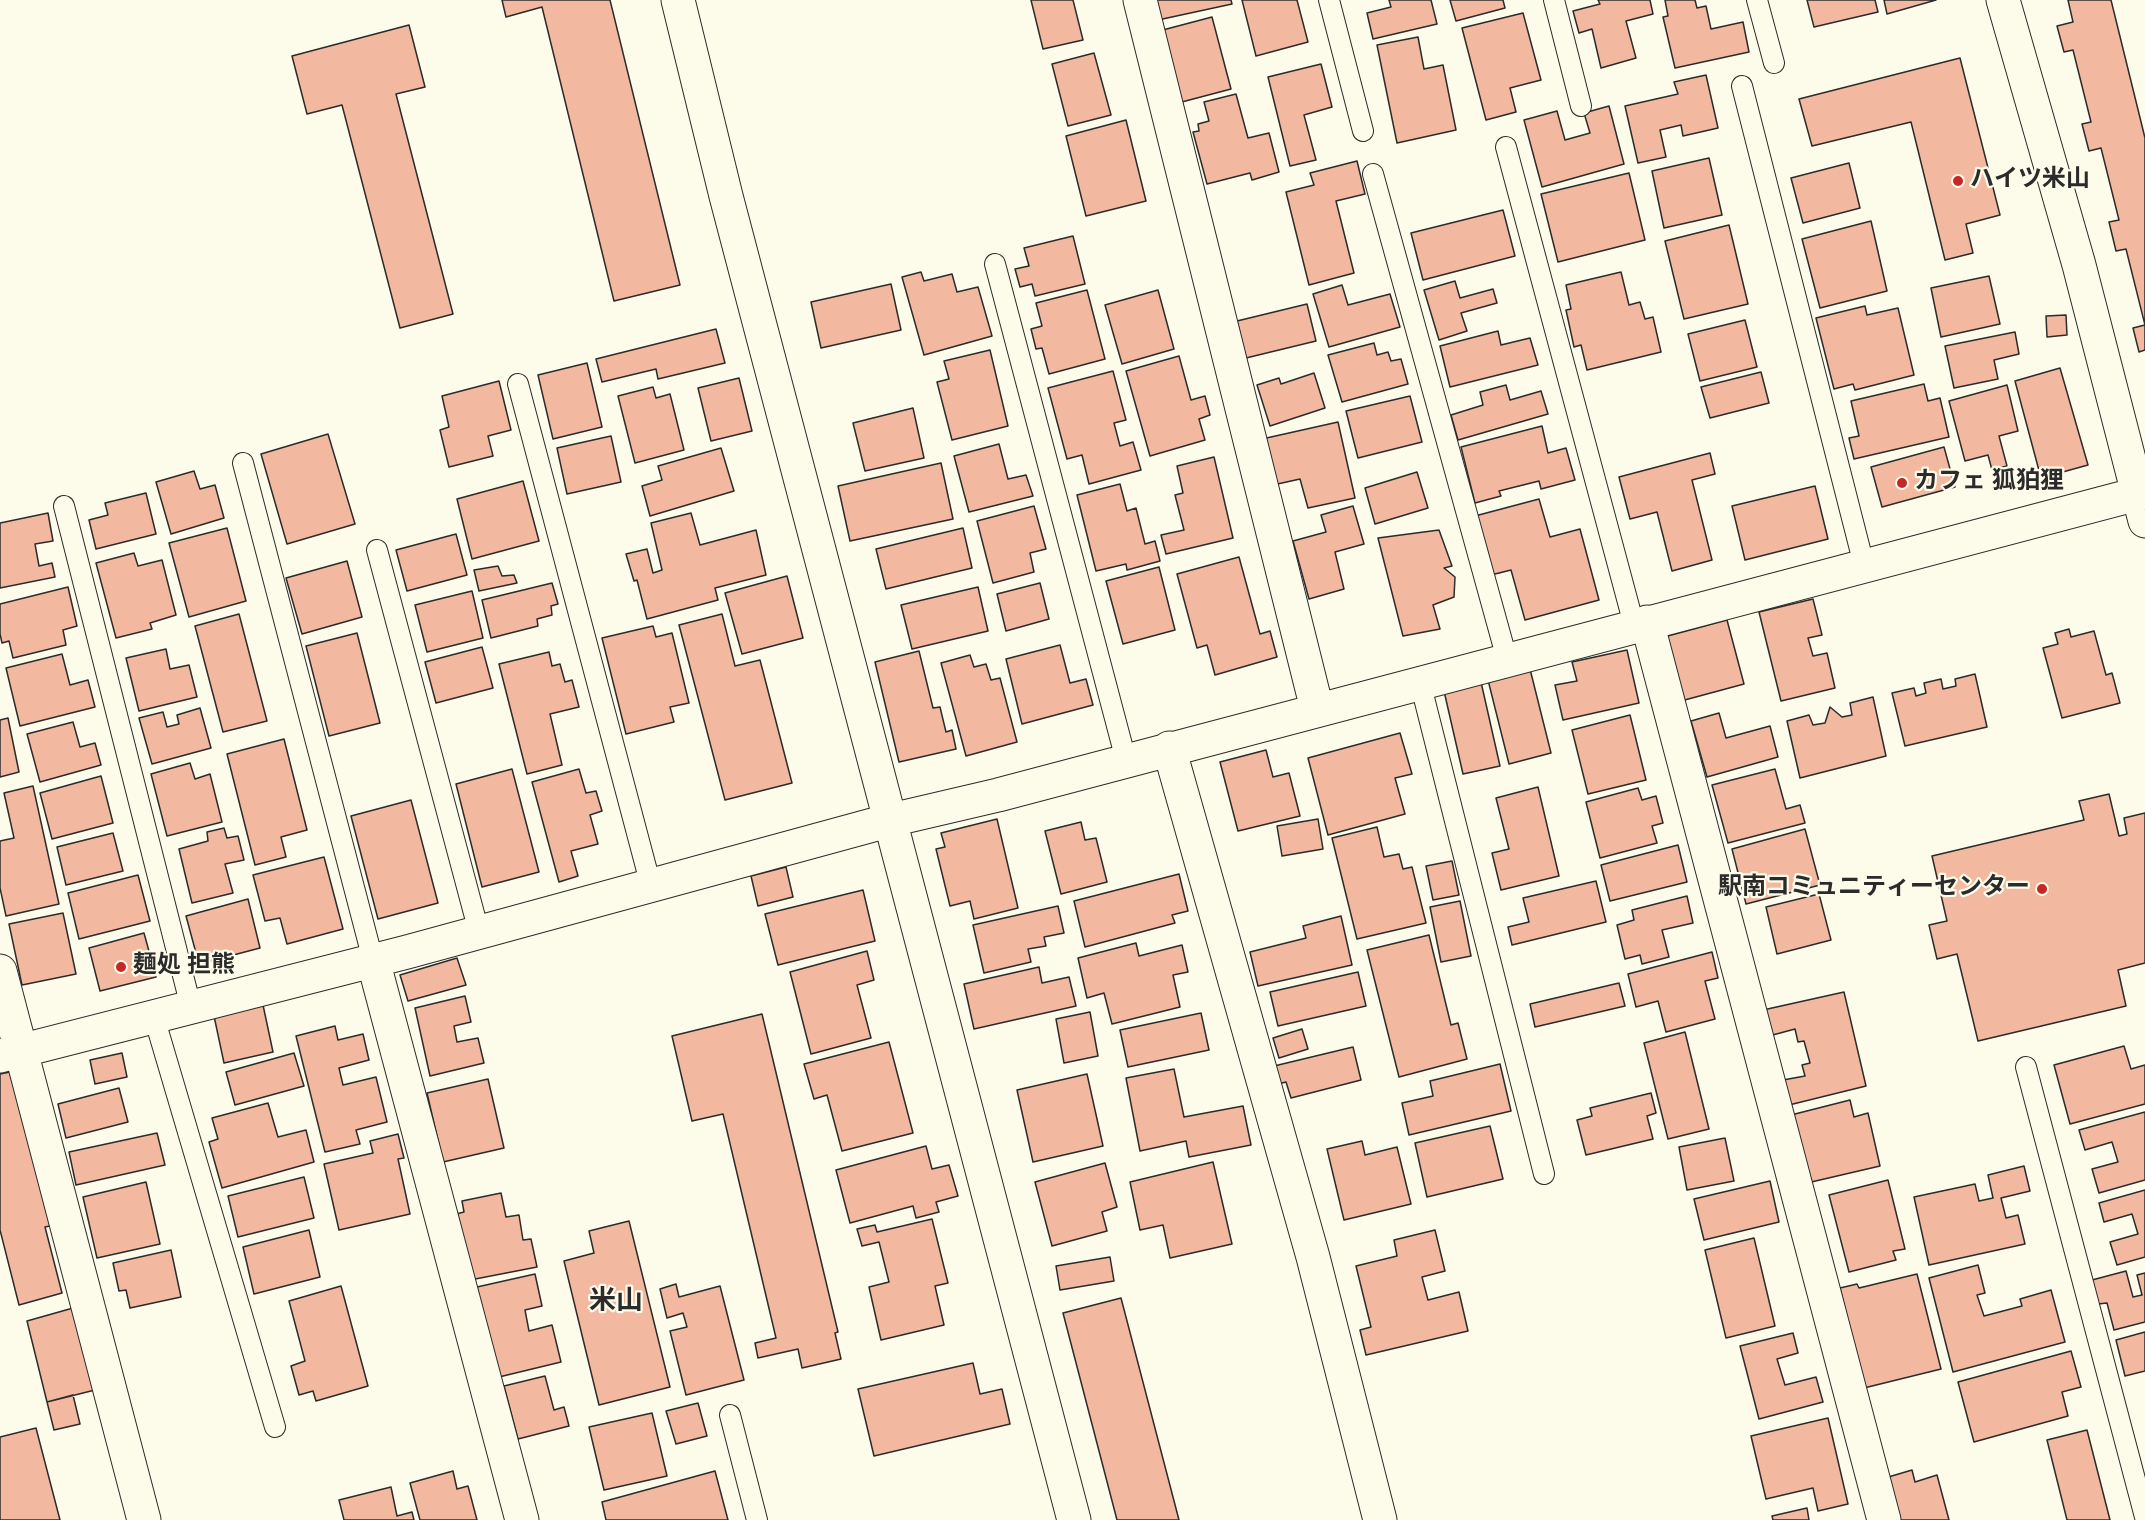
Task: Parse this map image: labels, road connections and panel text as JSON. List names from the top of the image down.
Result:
{
  "districts": ["米山"],
  "places": [
    "ハイツ米山",
    "カフェ 狐狛狸",
    "駅南コミュニティーセンター",
    "麺処 担熊"
  ]
}
